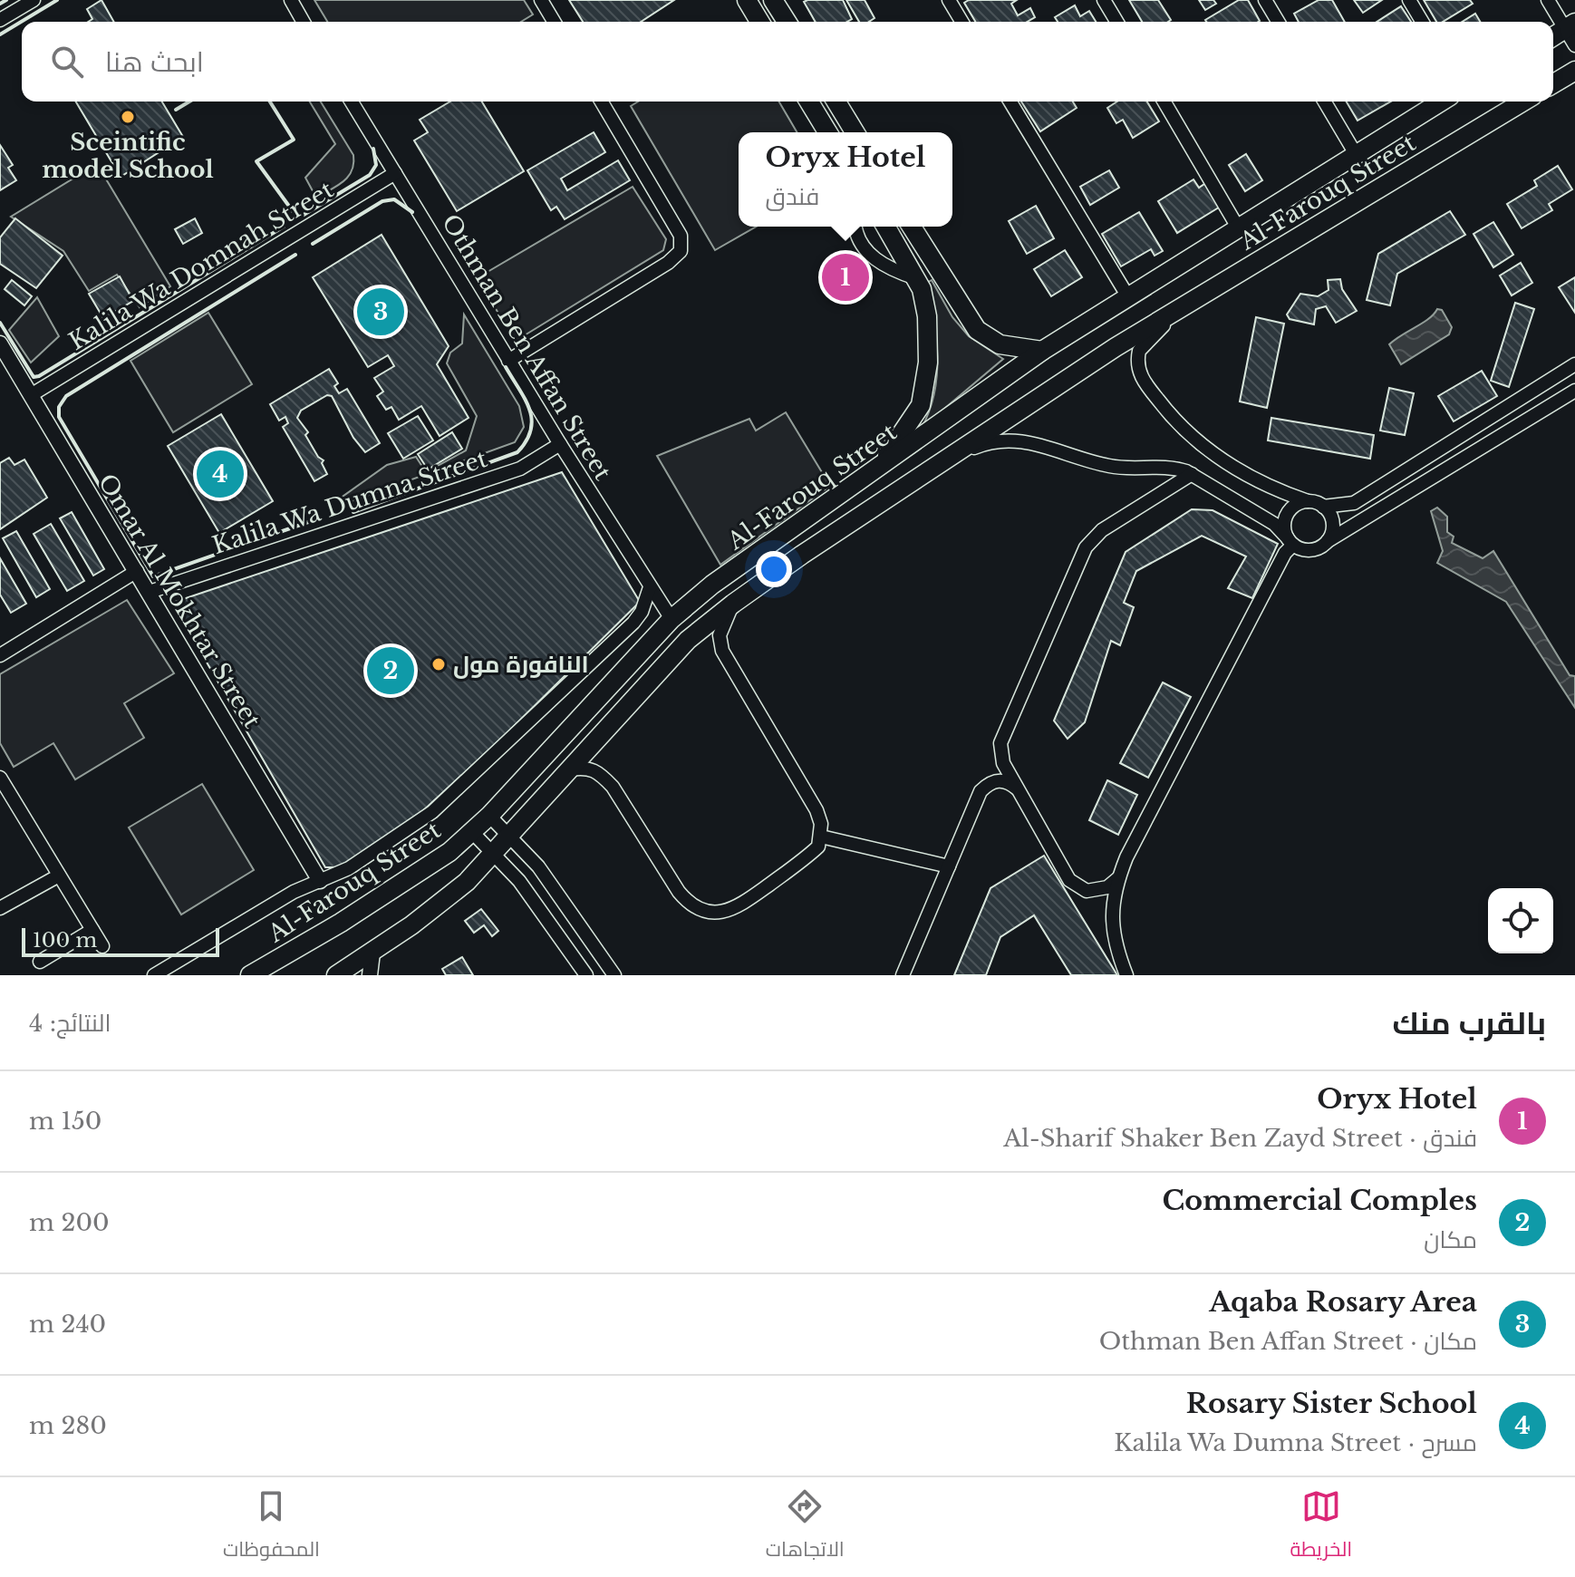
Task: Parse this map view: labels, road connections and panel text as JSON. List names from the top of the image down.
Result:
{
  "streets": {
    "main road": ["Al-Farouq Street"],
    "street": [
      "Kalila Wa Domnah Street",
      "Othman Ben Affan Street",
      "Kalila Wa Dumna Street",
      "Omar Al Mokhtar Street"
    ]
  },
  "crossings": [
    ["Al-Farouq Street", "Othman Ben Affan Street"],
    ["Kalila Wa Domnah Street", "Othman Ben Affan Street"],
    ["Kalila Wa Domnah Street", "Omar Al Mokhtar Street"],
    ["Othman Ben Affan Street", "Kalila Wa Dumna Street"],
    ["Kalila Wa Dumna Street", "Omar Al Mokhtar Street"]
  ],
  "places": ["Sceintific model School", "النافورة مول"],
  "scale_bar": "100 m",
  "page": {
    "search": "ابحث هنا",
    "popup": ["Oryx Hotel", "فندق"],
    "pins": [
      "1",
      "3",
      "4",
      "2"
    ],
    "scale": "100 m",
    "heading": ["بالقرب منك", "النتائج: 4"],
    "list": [
      {
        "mark": "1",
        "name": "Oryx Hotel",
        "note": "فندق · Al-Sharif Shaker Ben Zayd Street",
        "value": "150 m"
      },
      {
        "mark": "2",
        "name": "Commercial Comples",
        "note": "مكان",
        "value": "200 m"
      },
      {
        "mark": "3",
        "name": "Aqaba Rosary Area",
        "note": "مكان · Othman Ben Affan Street",
        "value": "240 m"
      },
      {
        "mark": "4",
        "name": "Rosary Sister School",
        "note": "مسرح · Kalila Wa Dumna Street",
        "value": "280 m"
      }
    ],
    "nav": ["الخريطة", "الاتجاهات", "المحفوظات"]
  }
}
